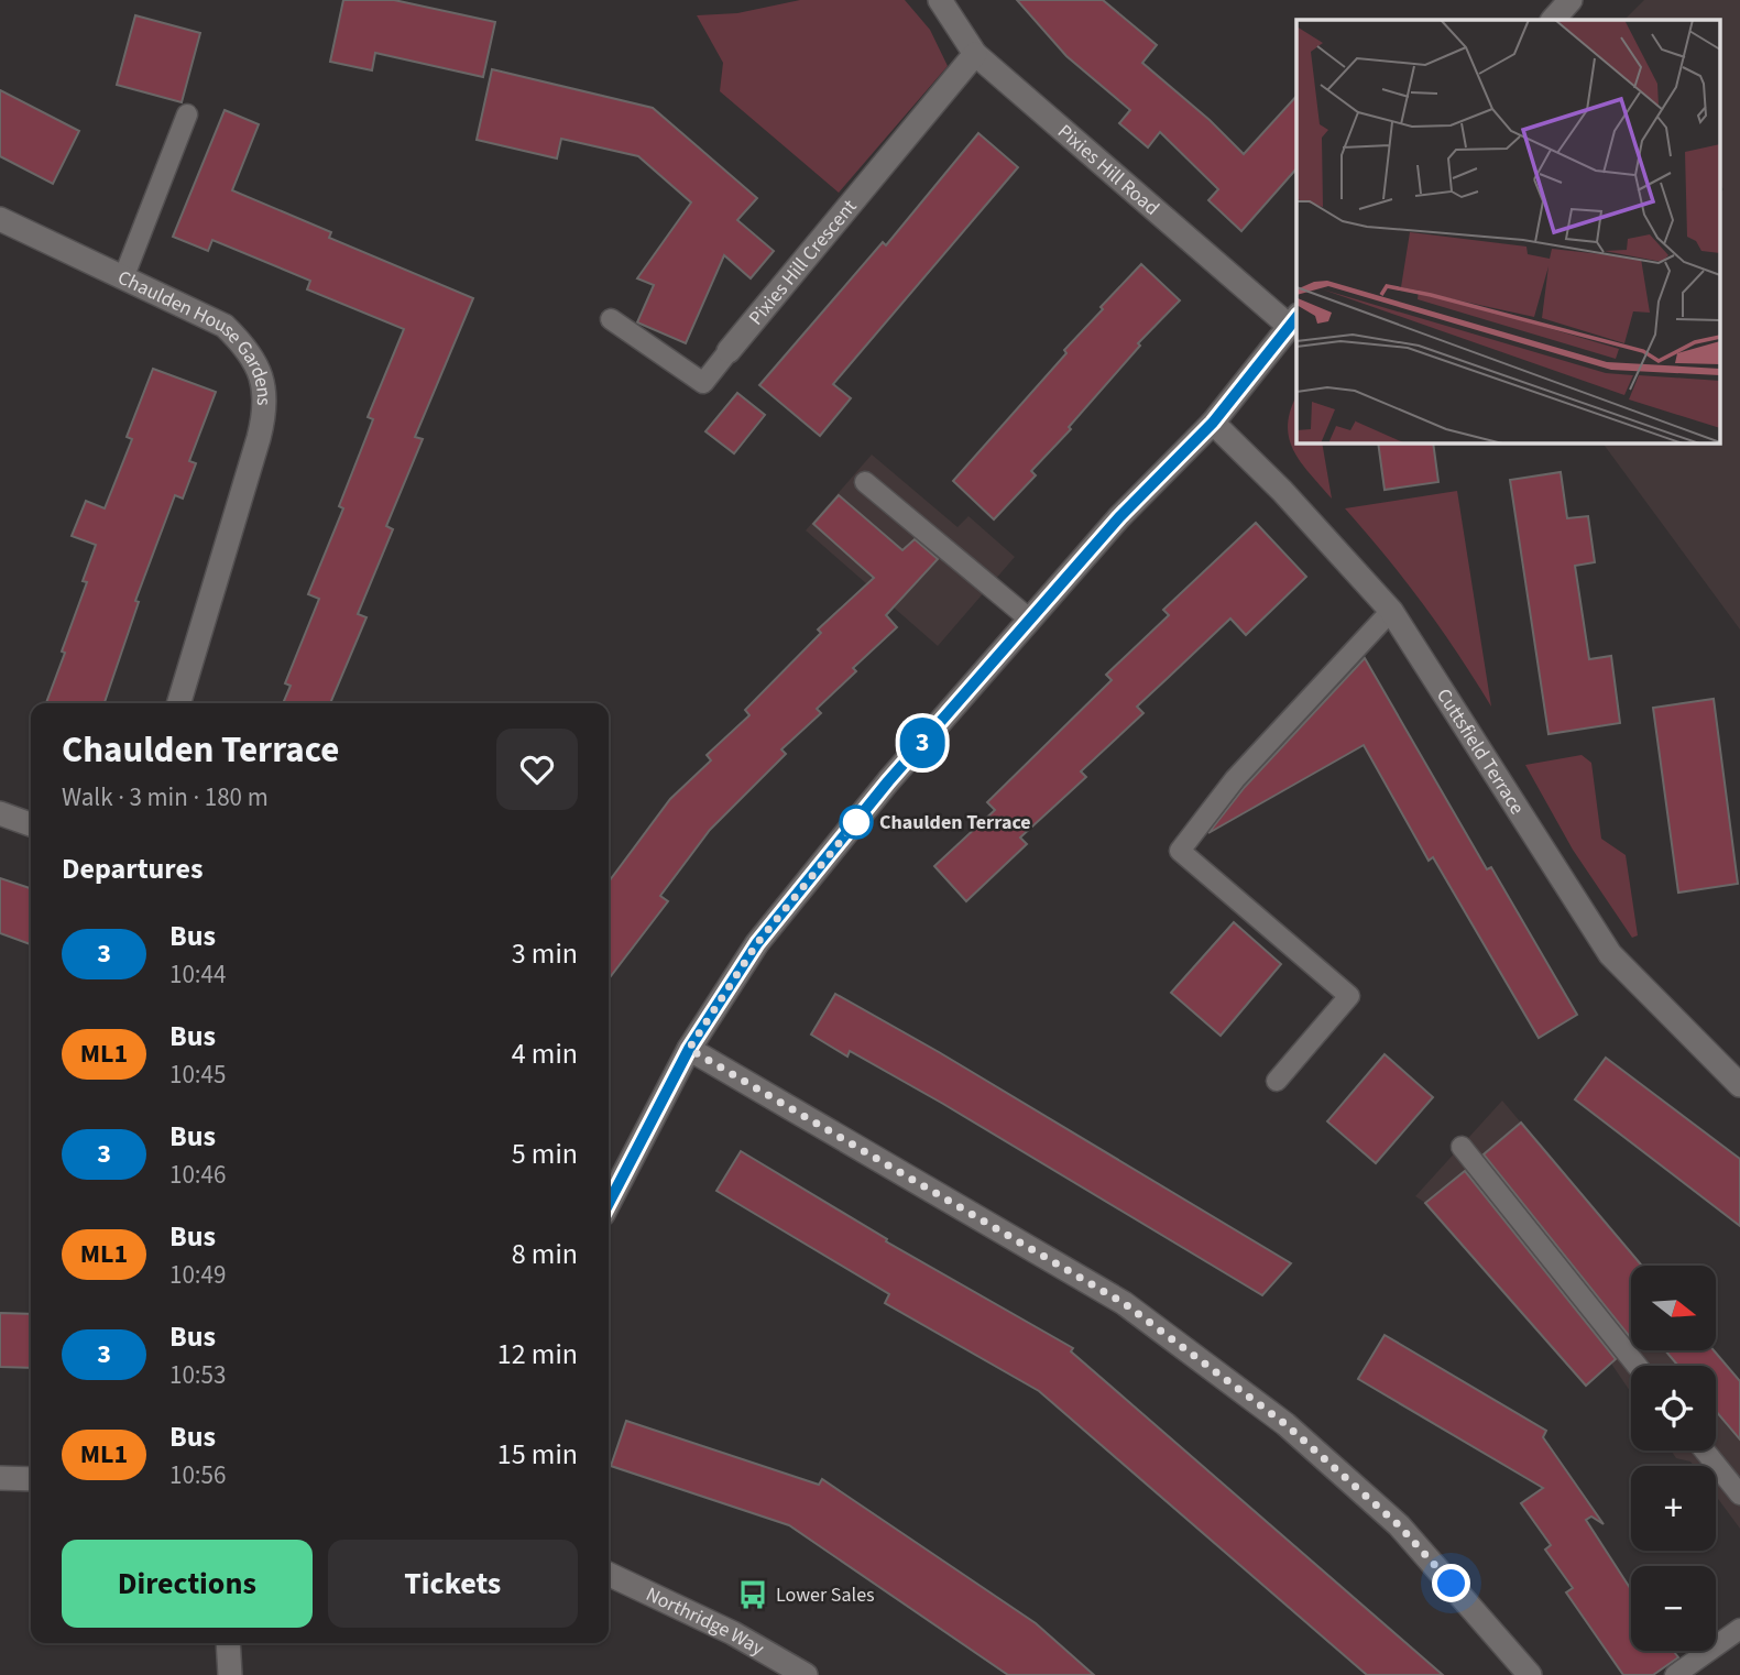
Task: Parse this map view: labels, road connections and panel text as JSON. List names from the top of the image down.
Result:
{
  "streets": {
    "street": [
      "Pixies Hill Road",
      "Pixies Hill Crescent",
      "Chaulden House Gardens",
      "Cuttsfield Terrace",
      "Northridge Way"
    ]
  },
  "crossings": [
    ["Pixies Hill Road", "Pixies Hill Crescent"]
  ],
  "places": {
    "other": ["Chaulden Terrace"],
    "bus stop": ["Lower Sales"]
  },
  "lines": ["bus line 3"],
  "north": "right",
  "page": {
    "on_map": "3",
    "heading": [
      ["Chaulden Terrace", "Walk · 3 min · 180 m"],
      "Departures"
    ],
    "list": [
      {
        "mark": "3",
        "name": "Bus",
        "note": "10:44",
        "value": "3 min"
      },
      {
        "mark": "ML1",
        "name": "Bus",
        "note": "10:45",
        "value": "4 min"
      },
      {
        "mark": "3",
        "name": "Bus",
        "note": "10:46",
        "value": "5 min"
      },
      {
        "mark": "ML1",
        "name": "Bus",
        "note": "10:49",
        "value": "8 min"
      },
      {
        "mark": "3",
        "name": "Bus",
        "note": "10:53",
        "value": "12 min"
      },
      {
        "mark": "ML1",
        "name": "Bus",
        "note": "10:56",
        "value": "15 min"
      }
    ],
    "map_buttons": ["+", "−"],
    "buttons": ["Directions", "Tickets"]
  }
}
